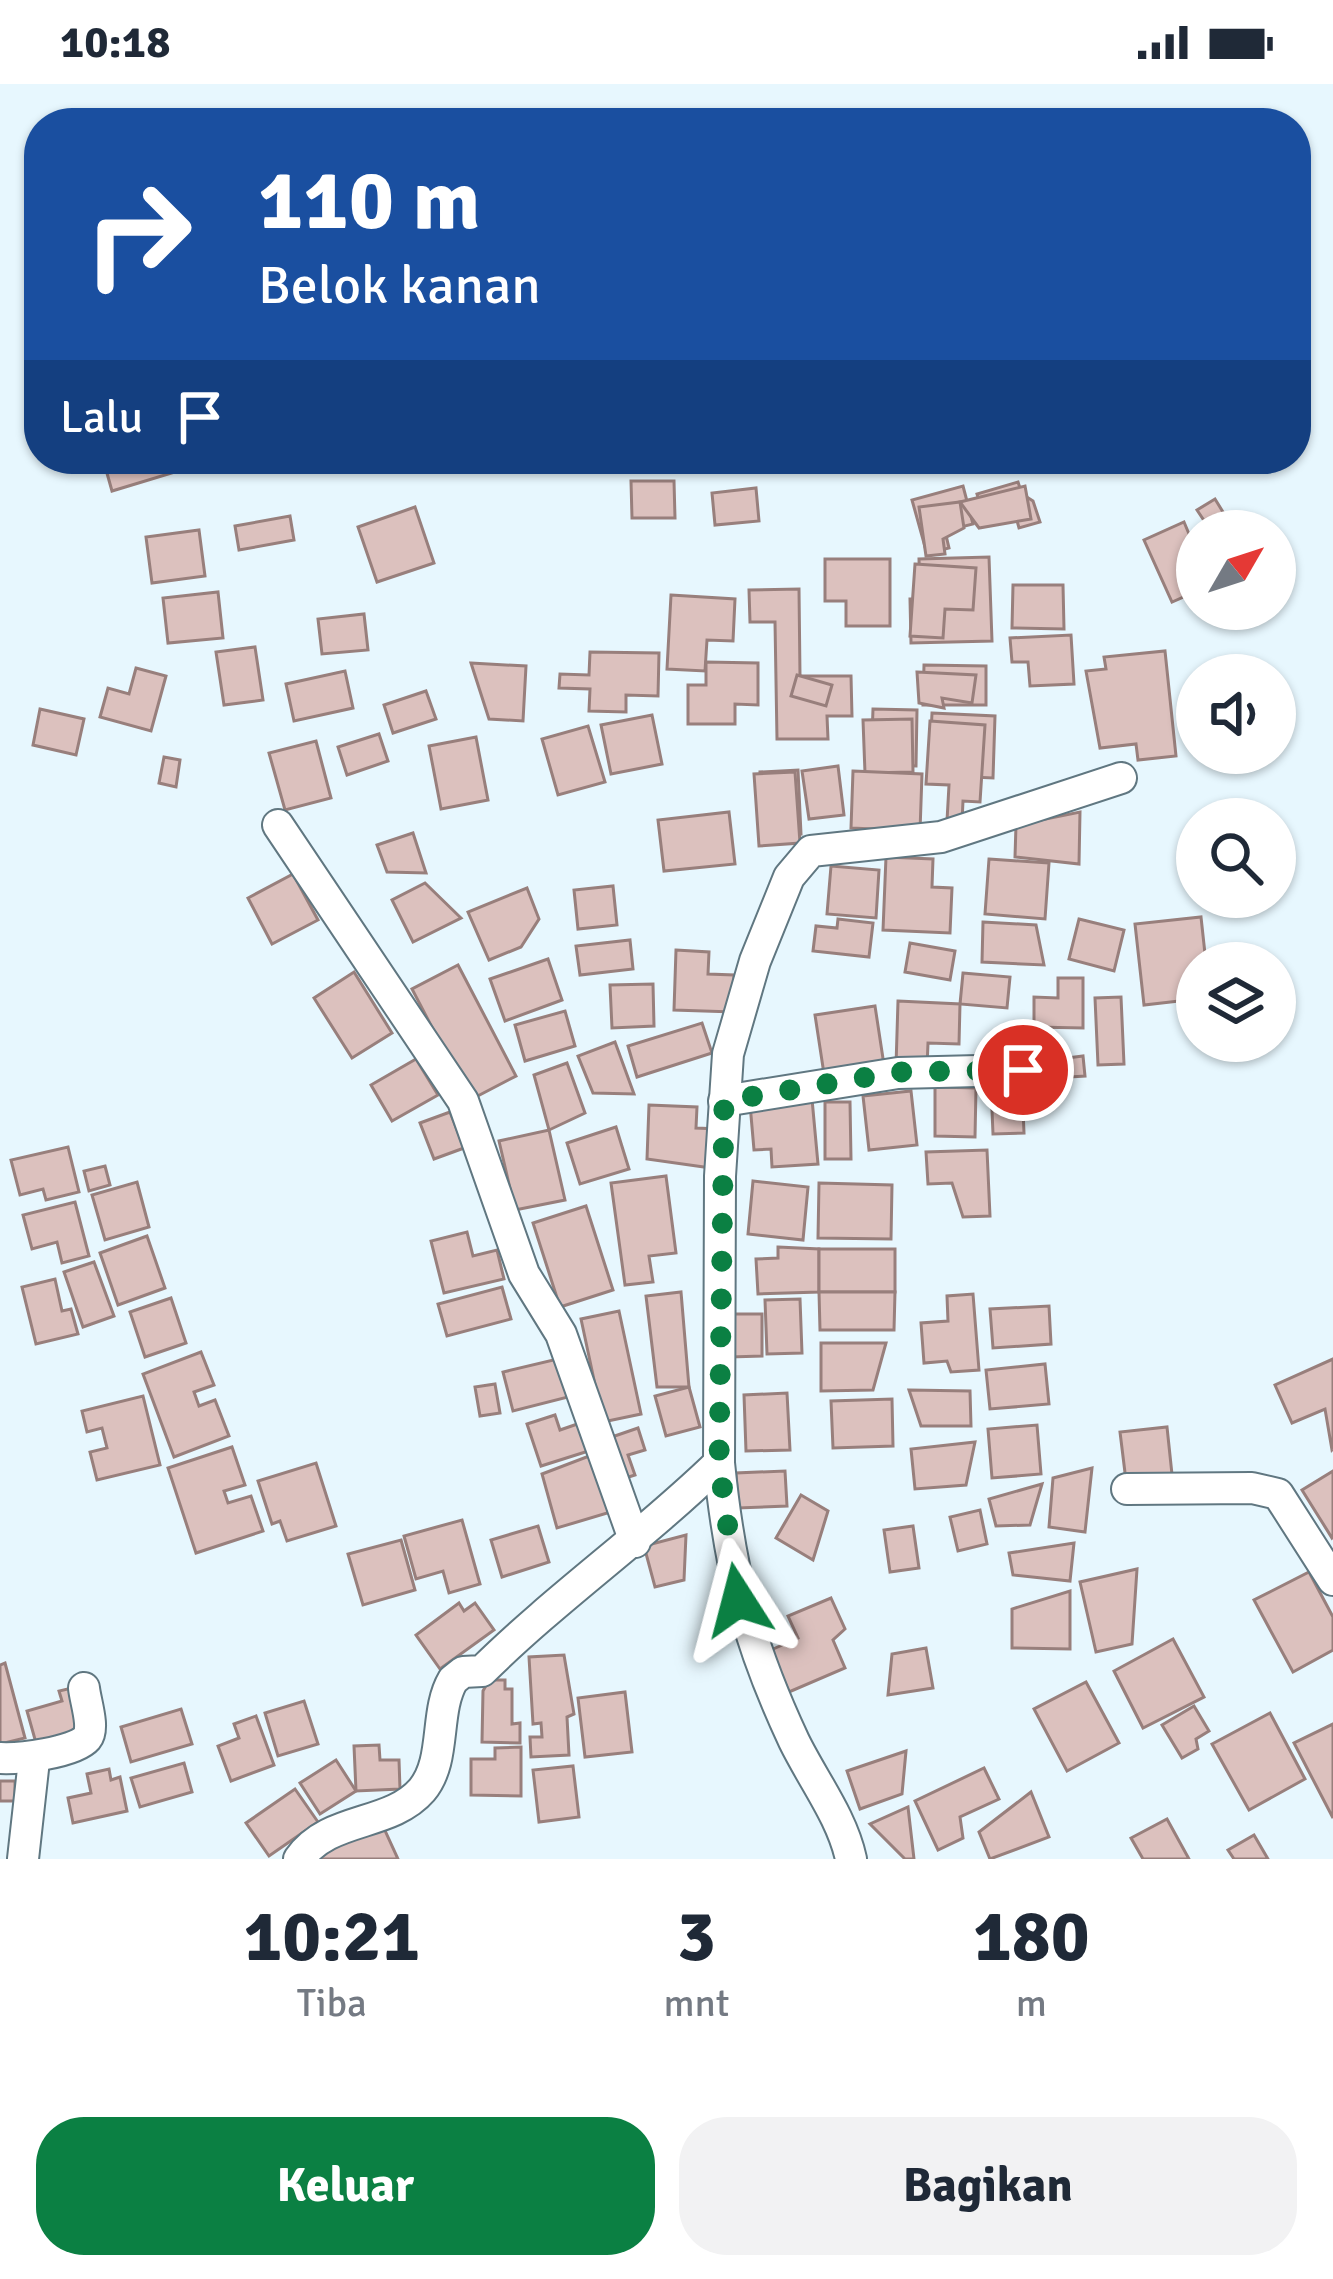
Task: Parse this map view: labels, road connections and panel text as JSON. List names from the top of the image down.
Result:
{
  "north": "top right",
  "page": {
    "status": "10:18",
    "turn": ["110 m", "Belok kanan"],
    "then": "Lalu",
    "eta": [
      "10:21",
      "Tiba",
      "3",
      "mnt",
      "180",
      "m"
    ],
    "buttons": ["Keluar", "Bagikan"]
  }
}
